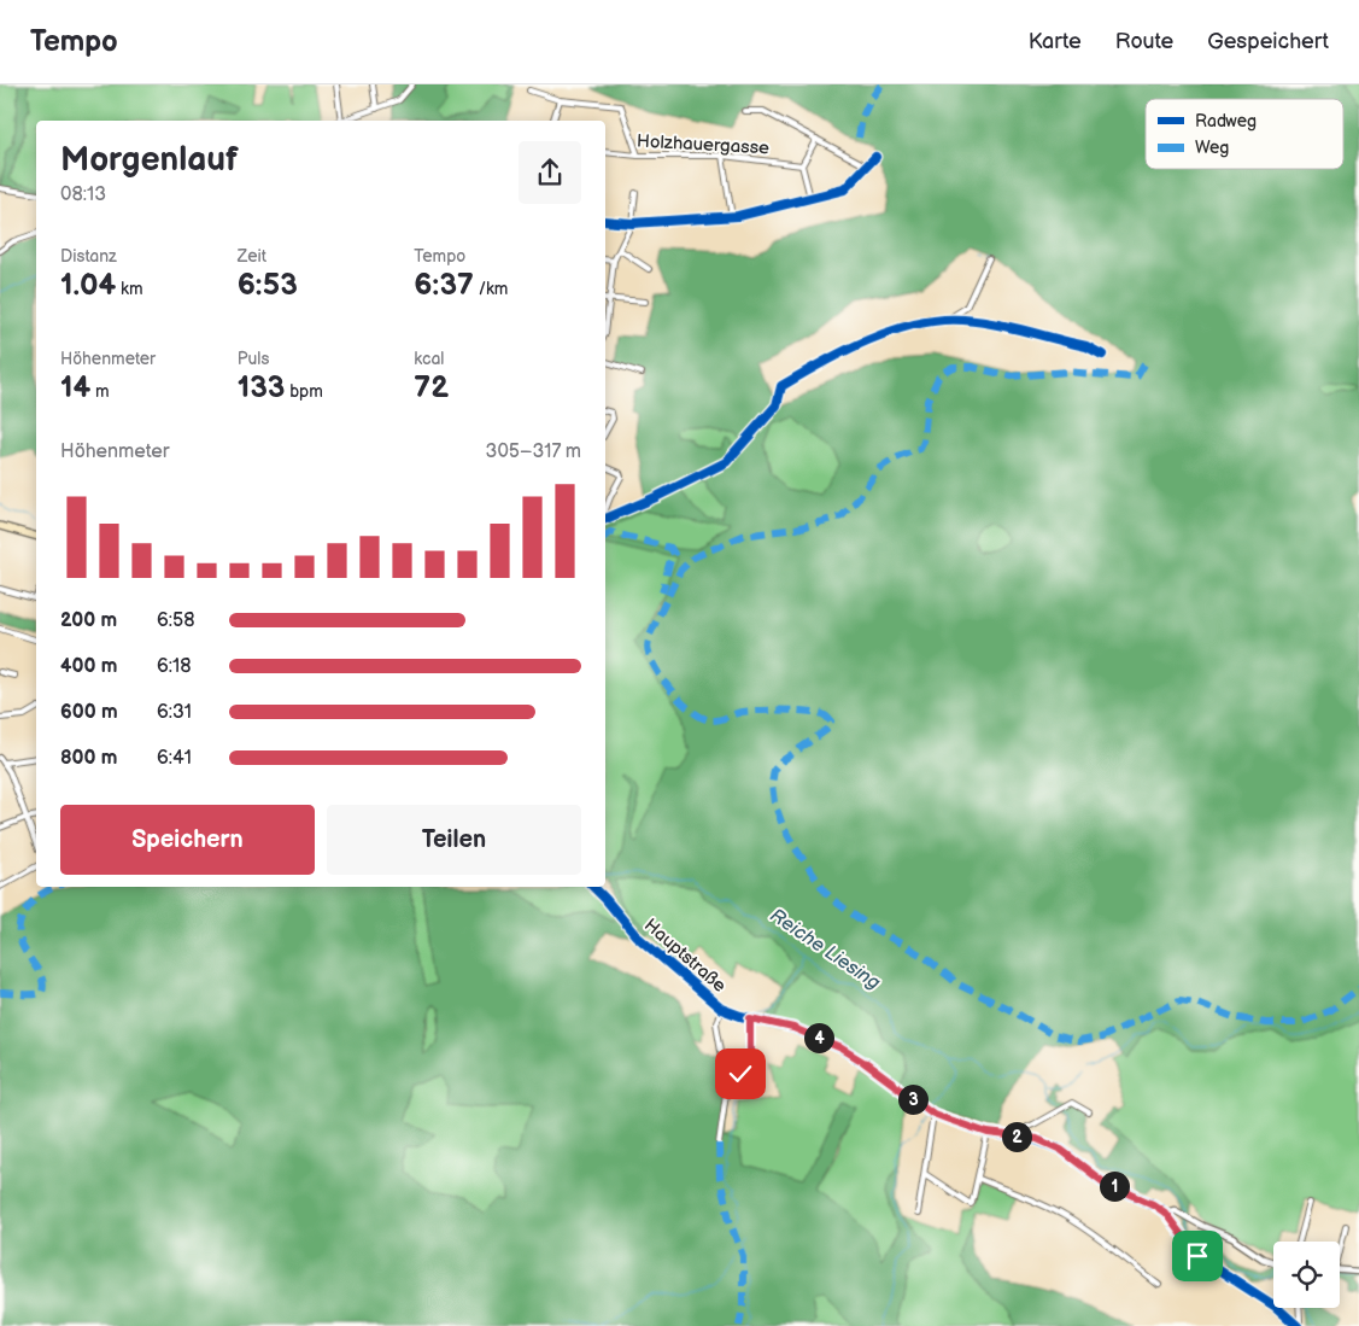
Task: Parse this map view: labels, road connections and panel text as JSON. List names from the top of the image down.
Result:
{
  "streets": {
    "main road": ["Hauptstraße"],
    "street": ["Holzhauergasse"]
  },
  "water": ["Reiche Liesing"],
  "legend": ["Radweg", "Weg"],
  "page": {
    "header": "Tempo",
    "nav": ["Karte", "Route", "Gespeichert"],
    "heading": ["Morgenlauf", "08:13"],
    "stats": [
      ["Distanz", "1.04 km"],
      ["Zeit", "6:53"],
      ["Tempo", "6:37 /km"],
      ["Höhenmeter", "14 m"],
      ["Puls", "133 bpm"],
      ["kcal", "72"]
    ],
    "chart": ["Höhenmeter", "305–317 m"],
    "list": [
      {
        "name": "200 m",
        "note": "6:58"
      },
      {
        "name": "400 m",
        "note": "6:18"
      },
      {
        "name": "600 m",
        "note": "6:31"
      },
      {
        "name": "800 m",
        "note": "6:41"
      }
    ],
    "buttons": ["Speichern", "Teilen"],
    "pins": [
      "4",
      "3",
      "2",
      "1"
    ]
  }
}
